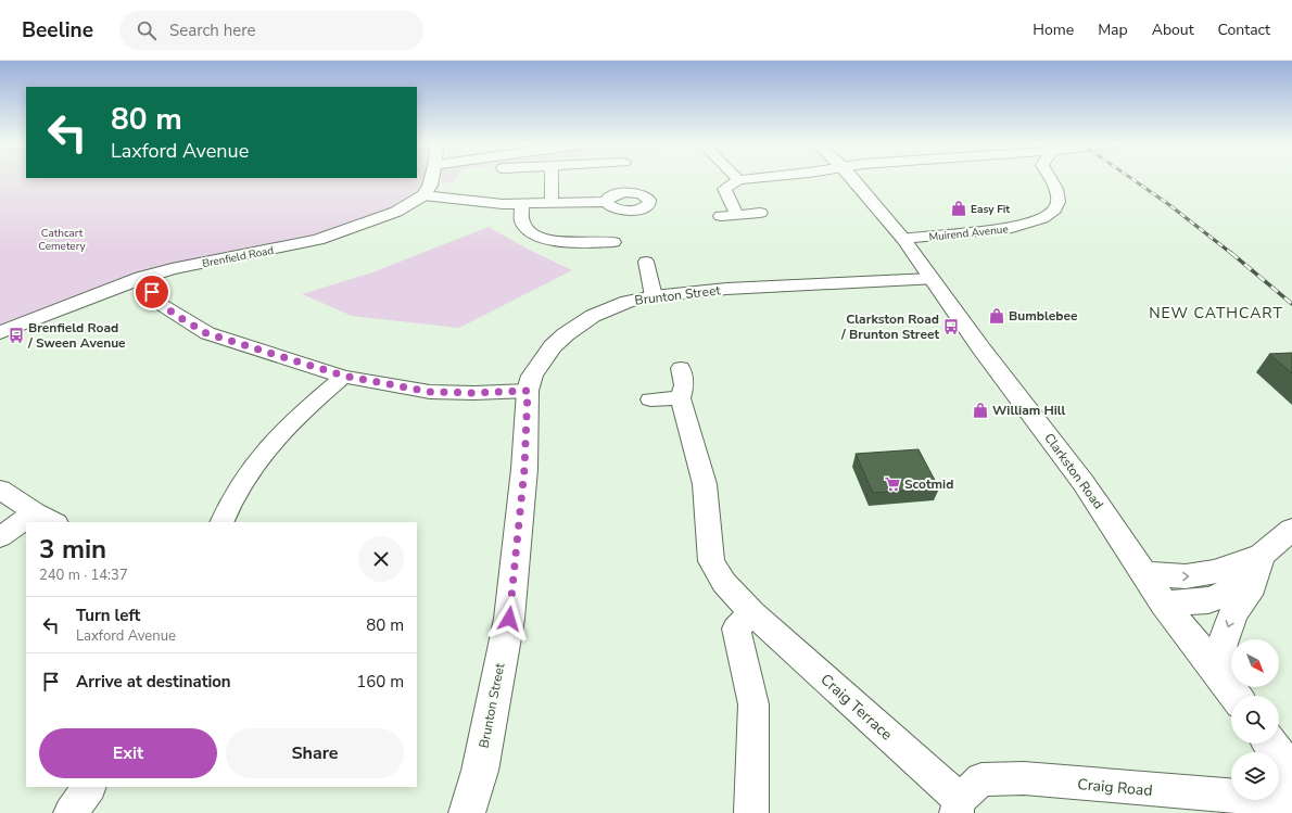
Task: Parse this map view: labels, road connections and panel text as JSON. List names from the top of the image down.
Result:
{
  "streets": {
    "street": [
      "Muirend Avenue",
      "Brenfield Road",
      "Brunton Street",
      "Clarkston Road",
      "Craig Terrace",
      "Craig Road"
    ]
  },
  "crossings": [
    ["Muirend Avenue", "Clarkston Road"],
    ["Brunton Street", "Clarkston Road"],
    ["Craig Terrace", "Craig Road"]
  ],
  "districts": ["NEW CATHCART"],
  "parks": ["Cathcart Cemetery"],
  "places": {
    "shop": ["Easy Fit", "Bumblebee", "William Hill"],
    "bus stop": ["Clarkston Road / Brunton Street", "Brenfield Road / Sween Avenue"],
    "supermarket": ["Scotmid"]
  },
  "north": "bottom right",
  "page": {
    "header": "Beeline",
    "search": "Search here",
    "nav": [
      "Home",
      "Map",
      "About",
      "Contact"
    ],
    "turn": ["80 m", "Laxford Avenue"],
    "heading": ["3 min", "240 m · 14:37"],
    "list": [
      {
        "name": "Turn left",
        "note": "Laxford Avenue",
        "value": "80 m"
      },
      {
        "name": "Arrive at destination",
        "value": "160 m"
      }
    ],
    "buttons": ["Exit", "Share"]
  }
}
